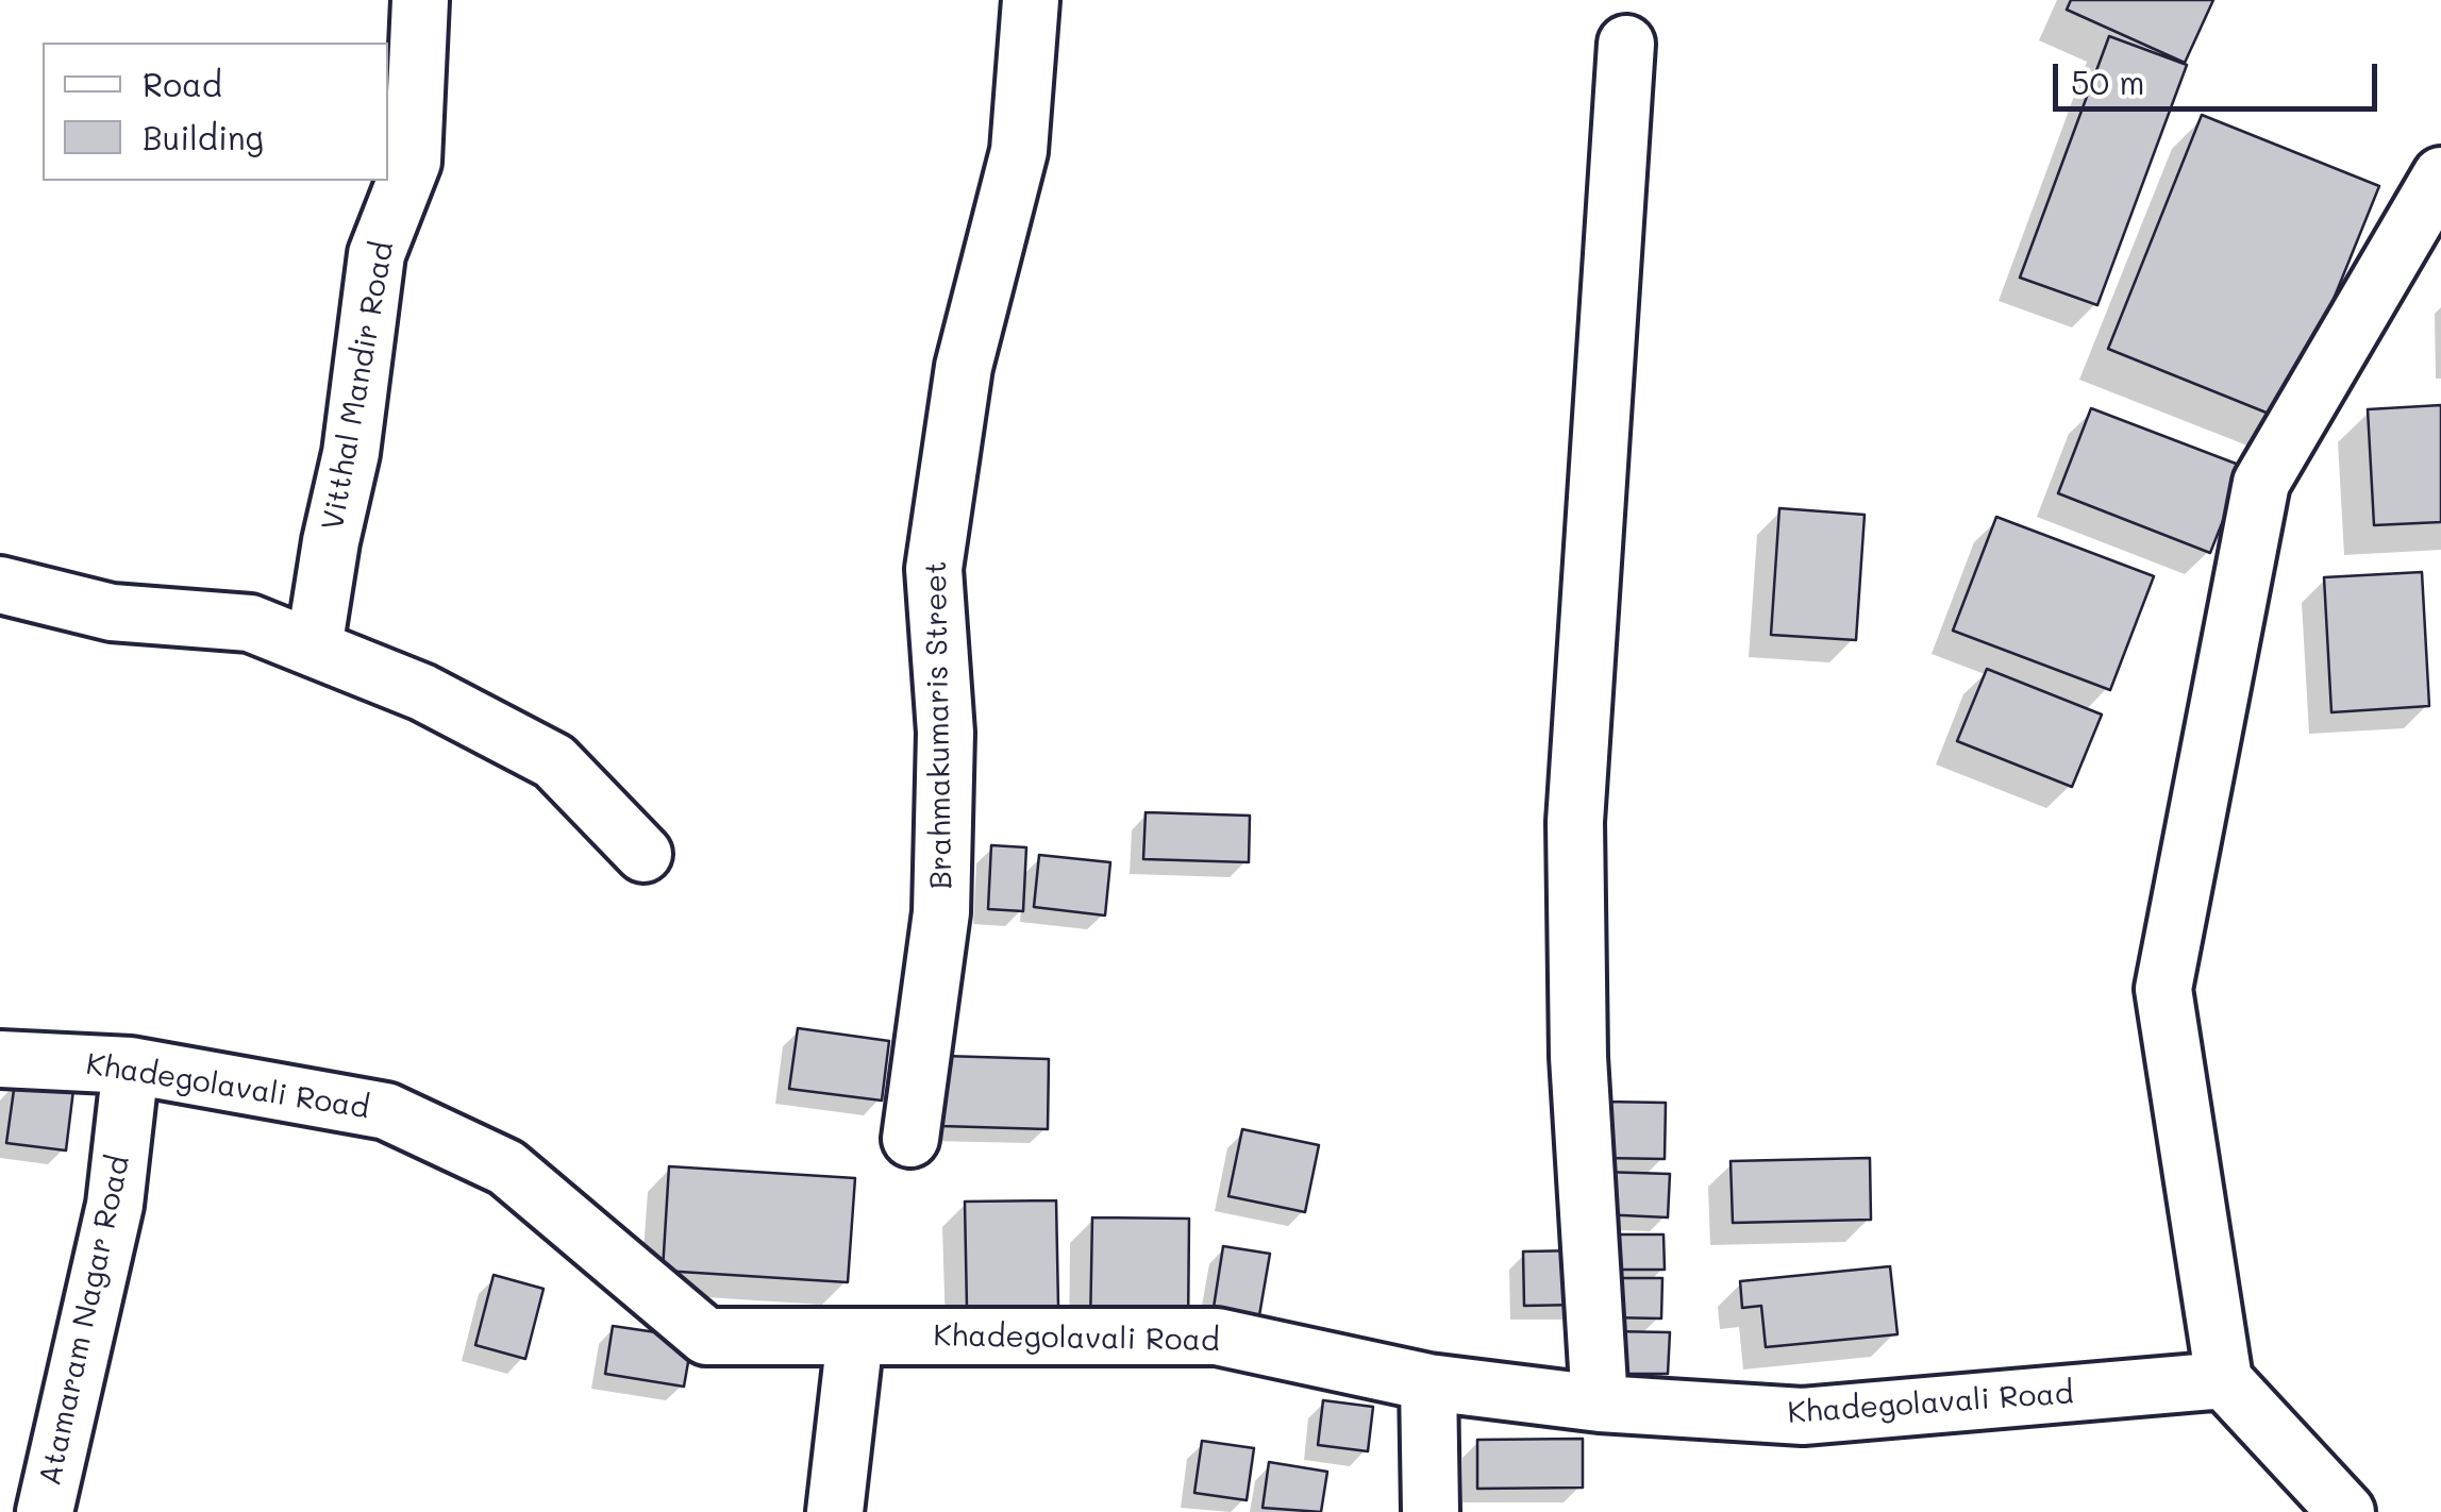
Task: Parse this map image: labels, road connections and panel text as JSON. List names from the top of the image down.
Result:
{
  "streets": {
    "street": [
      "Vitthal Mandir Road",
      "Brahmakumaris Street",
      "Khadegolavali Road",
      "Atamaram Nagar Road"
    ]
  },
  "crossings": [
    ["Khadegolavali Road", "Atamaram Nagar Road"]
  ],
  "legend": ["Road", "Building"],
  "scale_bar": "50 m"
}
